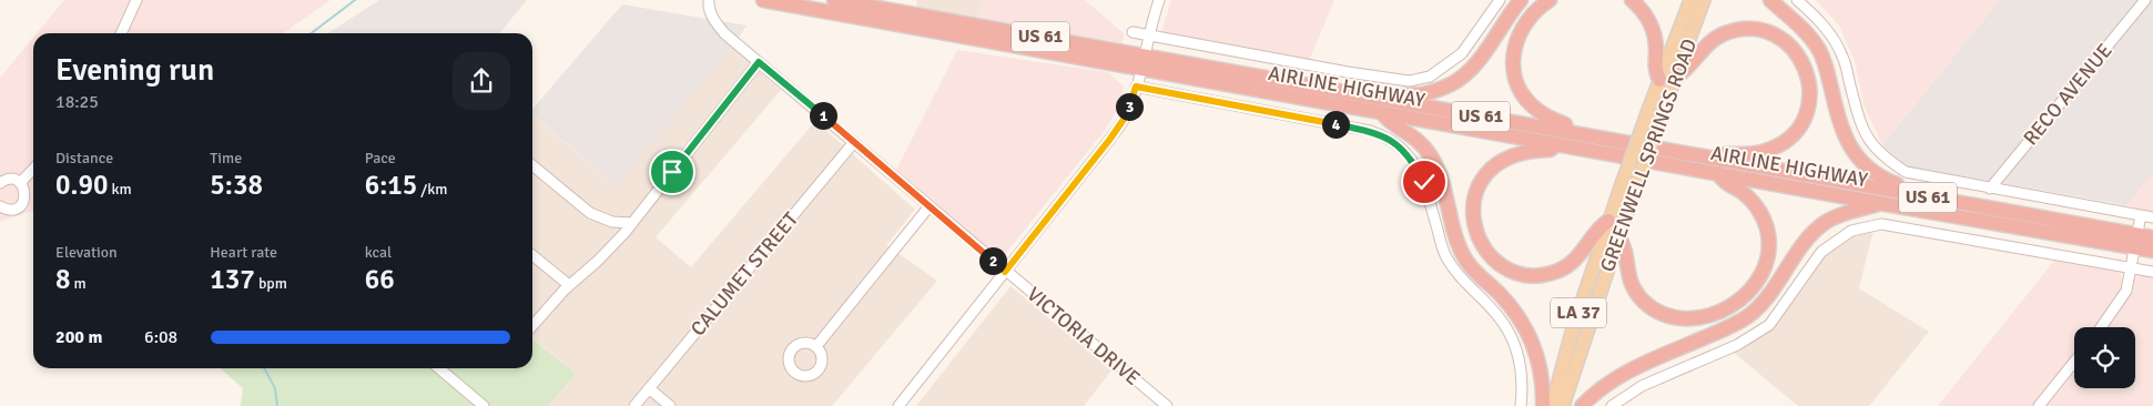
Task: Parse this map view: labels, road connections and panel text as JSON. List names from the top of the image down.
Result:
{
  "streets": {
    "highway": ["US 61", "AIRLINE HIGHWAY"],
    "main road": ["GREENWELL SPRINGS ROAD", "LA 37"],
    "street": ["RECO AVENUE", "CALUMET STREET", "VICTORIA DRIVE"]
  },
  "crossings": [
    ["AIRLINE HIGHWAY", "RECO AVENUE"],
    ["CALUMET STREET", "VICTORIA DRIVE"]
  ],
  "page": {
    "heading": ["Evening run", "18:25"],
    "pins": [
      "3",
      "1",
      "4",
      "2"
    ],
    "stats": [
      ["Distance", "0.90 km"],
      ["Time", "5:38"],
      ["Pace", "6:15 /km"],
      ["Elevation", "8 m"],
      ["Heart rate", "137 bpm"],
      ["kcal", "66"]
    ],
    "list": [
      {
        "name": "200 m",
        "note": "6:08"
      }
    ]
  }
}
